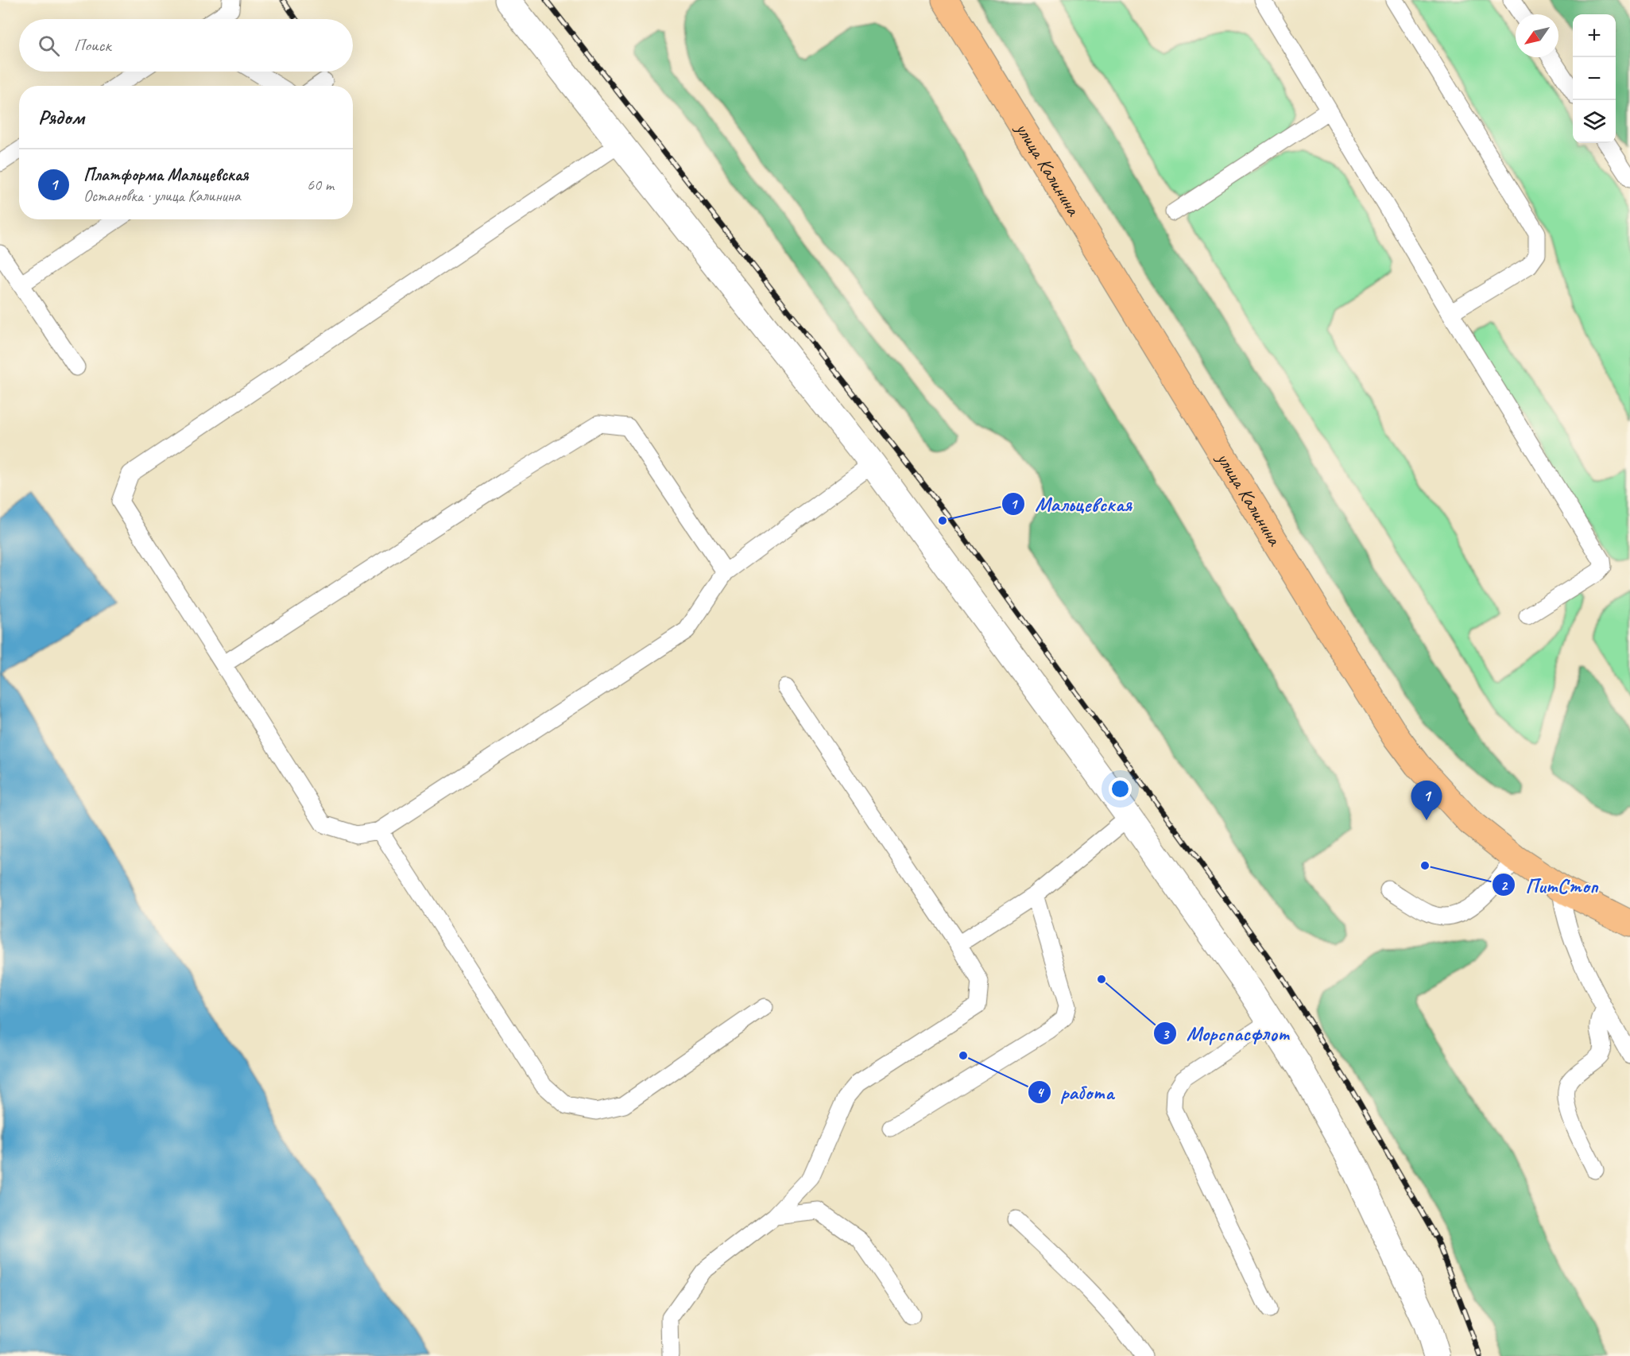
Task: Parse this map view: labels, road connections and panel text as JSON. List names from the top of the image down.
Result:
{
  "streets": {
    "main road": ["улица Калинина"]
  },
  "places": [
    "Мальцевская",
    "ПитСтоп",
    "Морспасфлот",
    "работа"
  ],
  "north": "bottom left",
  "page": {
    "map_buttons": ["+", "−"],
    "search": "Поиск",
    "heading": "Рядом",
    "list": [
      {
        "mark": "1",
        "name": "Платформа Мальцевская",
        "note": "Остановка · улица Калинина",
        "value": "60 m"
      }
    ],
    "pins": "1"
  }
}
